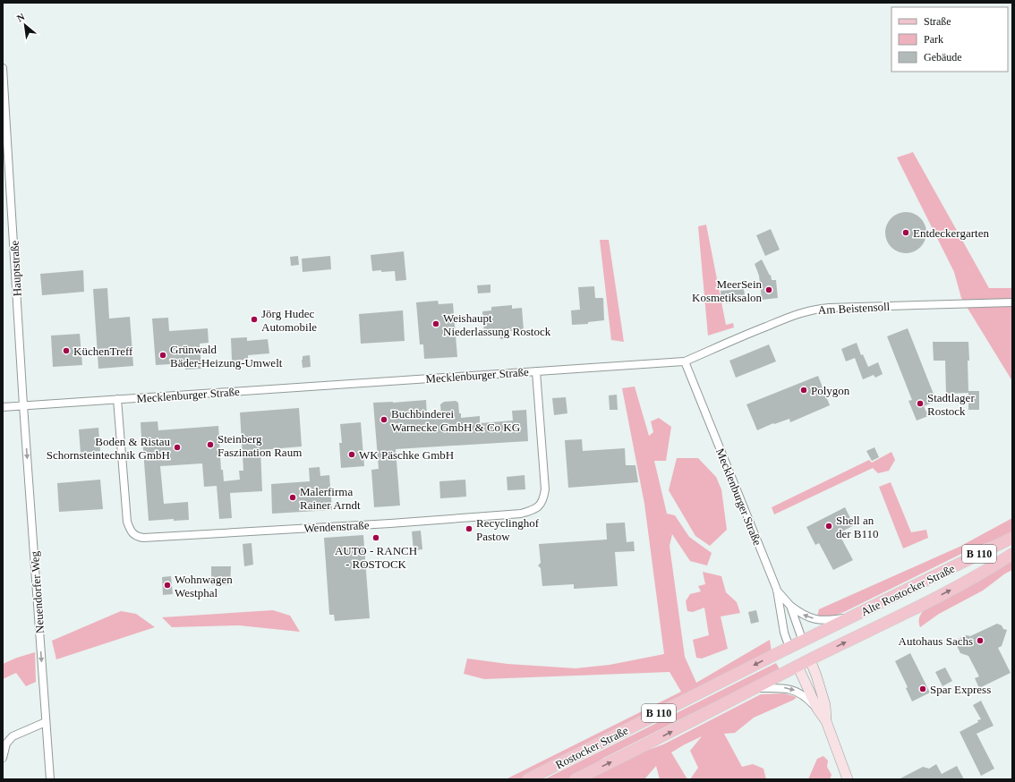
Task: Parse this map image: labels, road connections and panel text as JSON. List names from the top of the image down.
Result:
{
  "streets": {
    "main road": ["B 110", "Alte Rostocker Straße", "Rostocker Straße"],
    "street": [
      "Hauptstraße",
      "Am Beistensoll",
      "Mecklenburger Straße",
      "Wendenstraße",
      "Neuendorfer Weg"
    ]
  },
  "crossings": [
    ["Hauptstraße", "Mecklenburger Straße"],
    ["Hauptstraße", "Neuendorfer Weg"],
    ["Am Beistensoll", "Mecklenburger Straße"],
    ["Mecklenburger Straße", "Wendenstraße"],
    ["Mecklenburger Straße", "Alte Rostocker Straße"],
    ["Mecklenburger Straße", "Neuendorfer Weg"],
    ["Mecklenburger Straße", "Rostocker Straße"],
    ["Alte Rostocker Straße", "Rostocker Straße"]
  ],
  "one_way": ["Neuendorfer Weg"],
  "places": [
    "Entdeckergarten",
    "MeerSein Kosmetiksalon",
    "Jörg Hudec Automobile",
    "Weishaupt Niederlassung Rostock",
    "KüchenTreff",
    "Grünwald Bäder-Heizung-Umwelt",
    "Polygon",
    "Stadtlager Rostock",
    "Buchbinderei Warnecke GmbH & Co KG",
    "Steinberg Faszination Raum",
    "Boden & Ristau Schornsteintechnik GmbH",
    "WK Päschke GmbH",
    "Malerfirma Rainer Arndt",
    "Shell an der B110",
    "Recyclinghof Pastow",
    "AUTO - RANCH - ROSTOCK",
    "Wohnwagen Westphal",
    "Autohaus Sachs",
    "Spar Express"
  ],
  "legend": ["Straße", "Park", "Gebäude"],
  "north": "top left"
}
